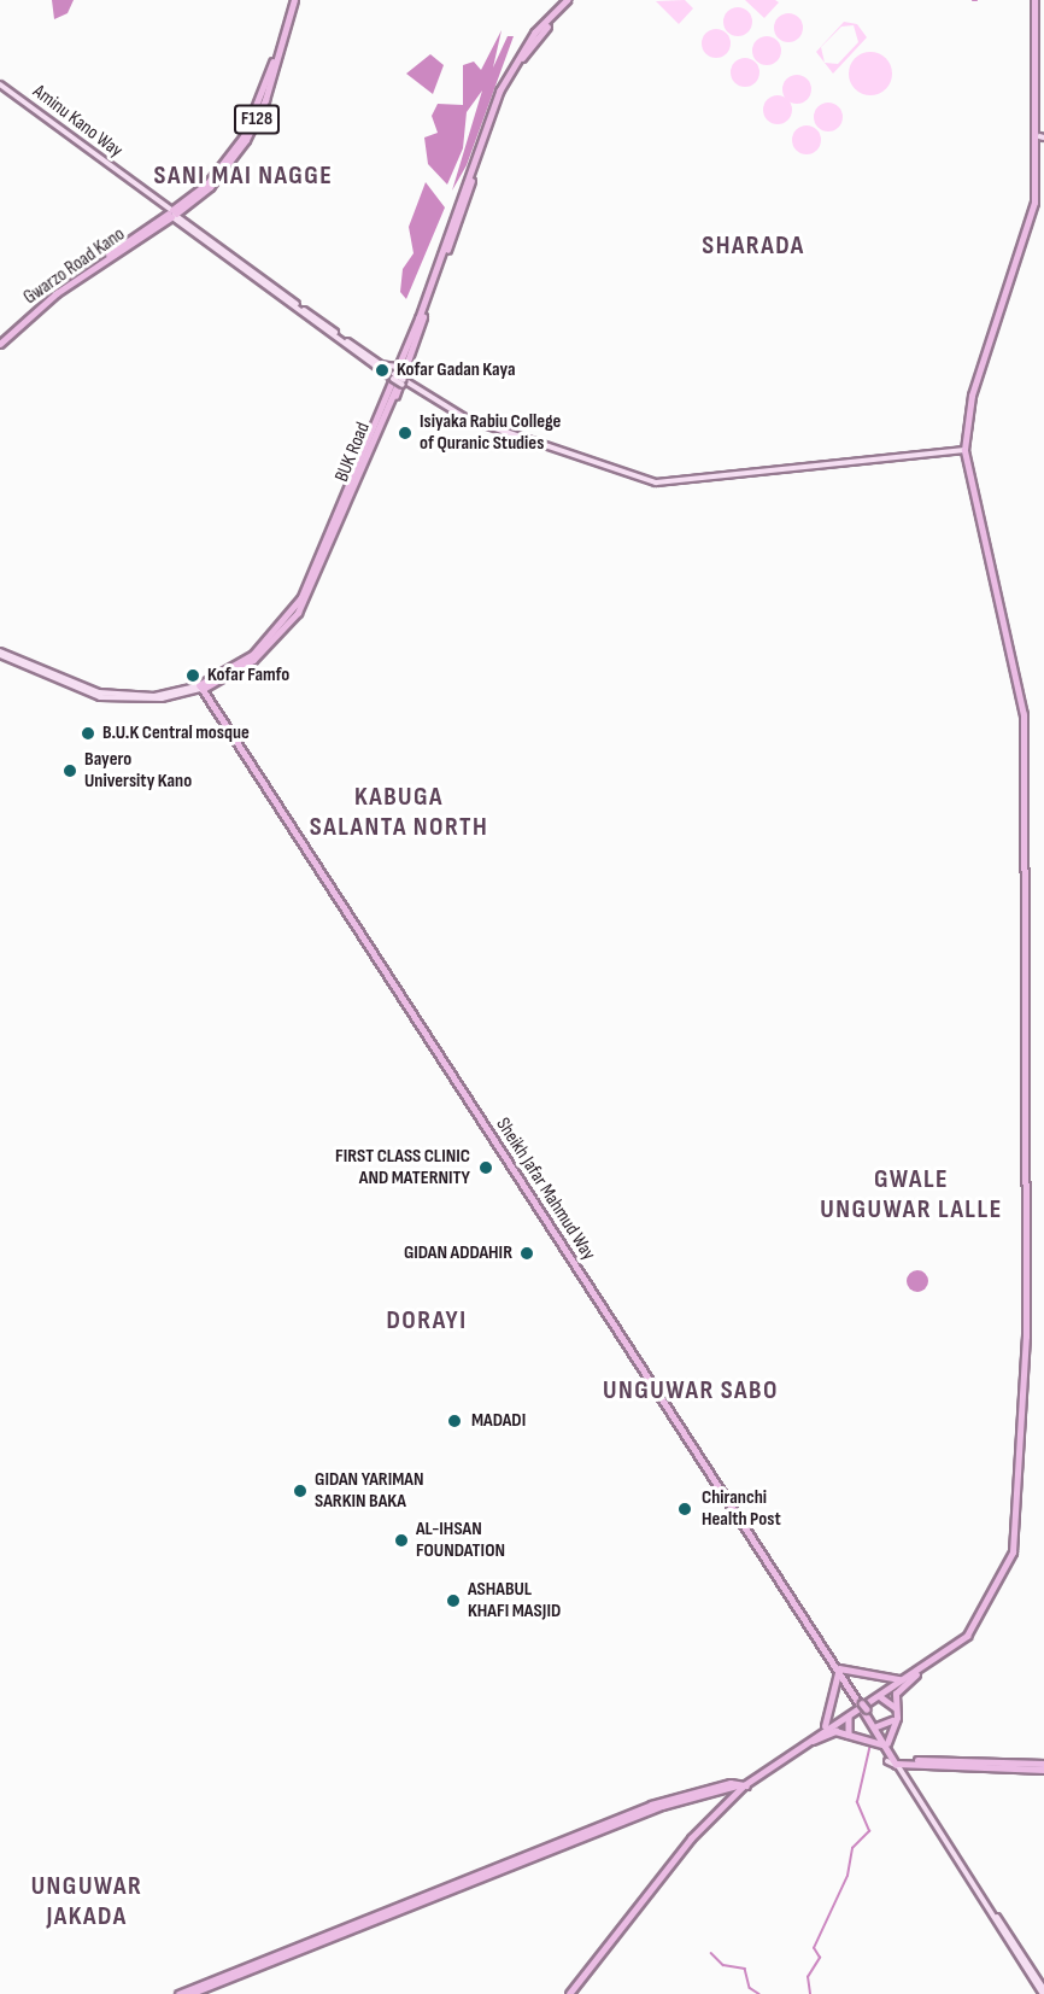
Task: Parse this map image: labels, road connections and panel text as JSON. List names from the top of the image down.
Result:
{
  "streets": {
    "main road": [
      "F128",
      "Aminu Kano Way",
      "BUK Road",
      "Sheikh Jafar Mahmud Way"
    ]
  },
  "crossings": [
    ["F128", "Aminu Kano Way"],
    ["BUK Road", "Sheikh Jafar Mahmud Way"]
  ],
  "districts": [
    "SANI MAI NAGGE",
    "SHARADA",
    "KABUGA SALANTA NORTH",
    "GWALE UNGUWAR LALLE",
    "DORAYI",
    "UNGUWAR SABO",
    "UNGUWAR JAKADA"
  ],
  "places": [
    "Kofar Gadan Kaya",
    "Isiyaka Rabiu College of Quranic Studies",
    "Kofar Famfo",
    "B.U.K Central mosque",
    "Bayero University Kano",
    "FIRST CLASS CLINIC AND MATERNITY",
    "GIDAN ADDAHIR",
    "MADADI",
    "GIDAN YARIMAN SARKIN BAKA",
    "Chiranchi Health Post",
    "AL-IHSAN FOUNDATION",
    "ASHABUL KHAFI MASJID"
  ]
}
